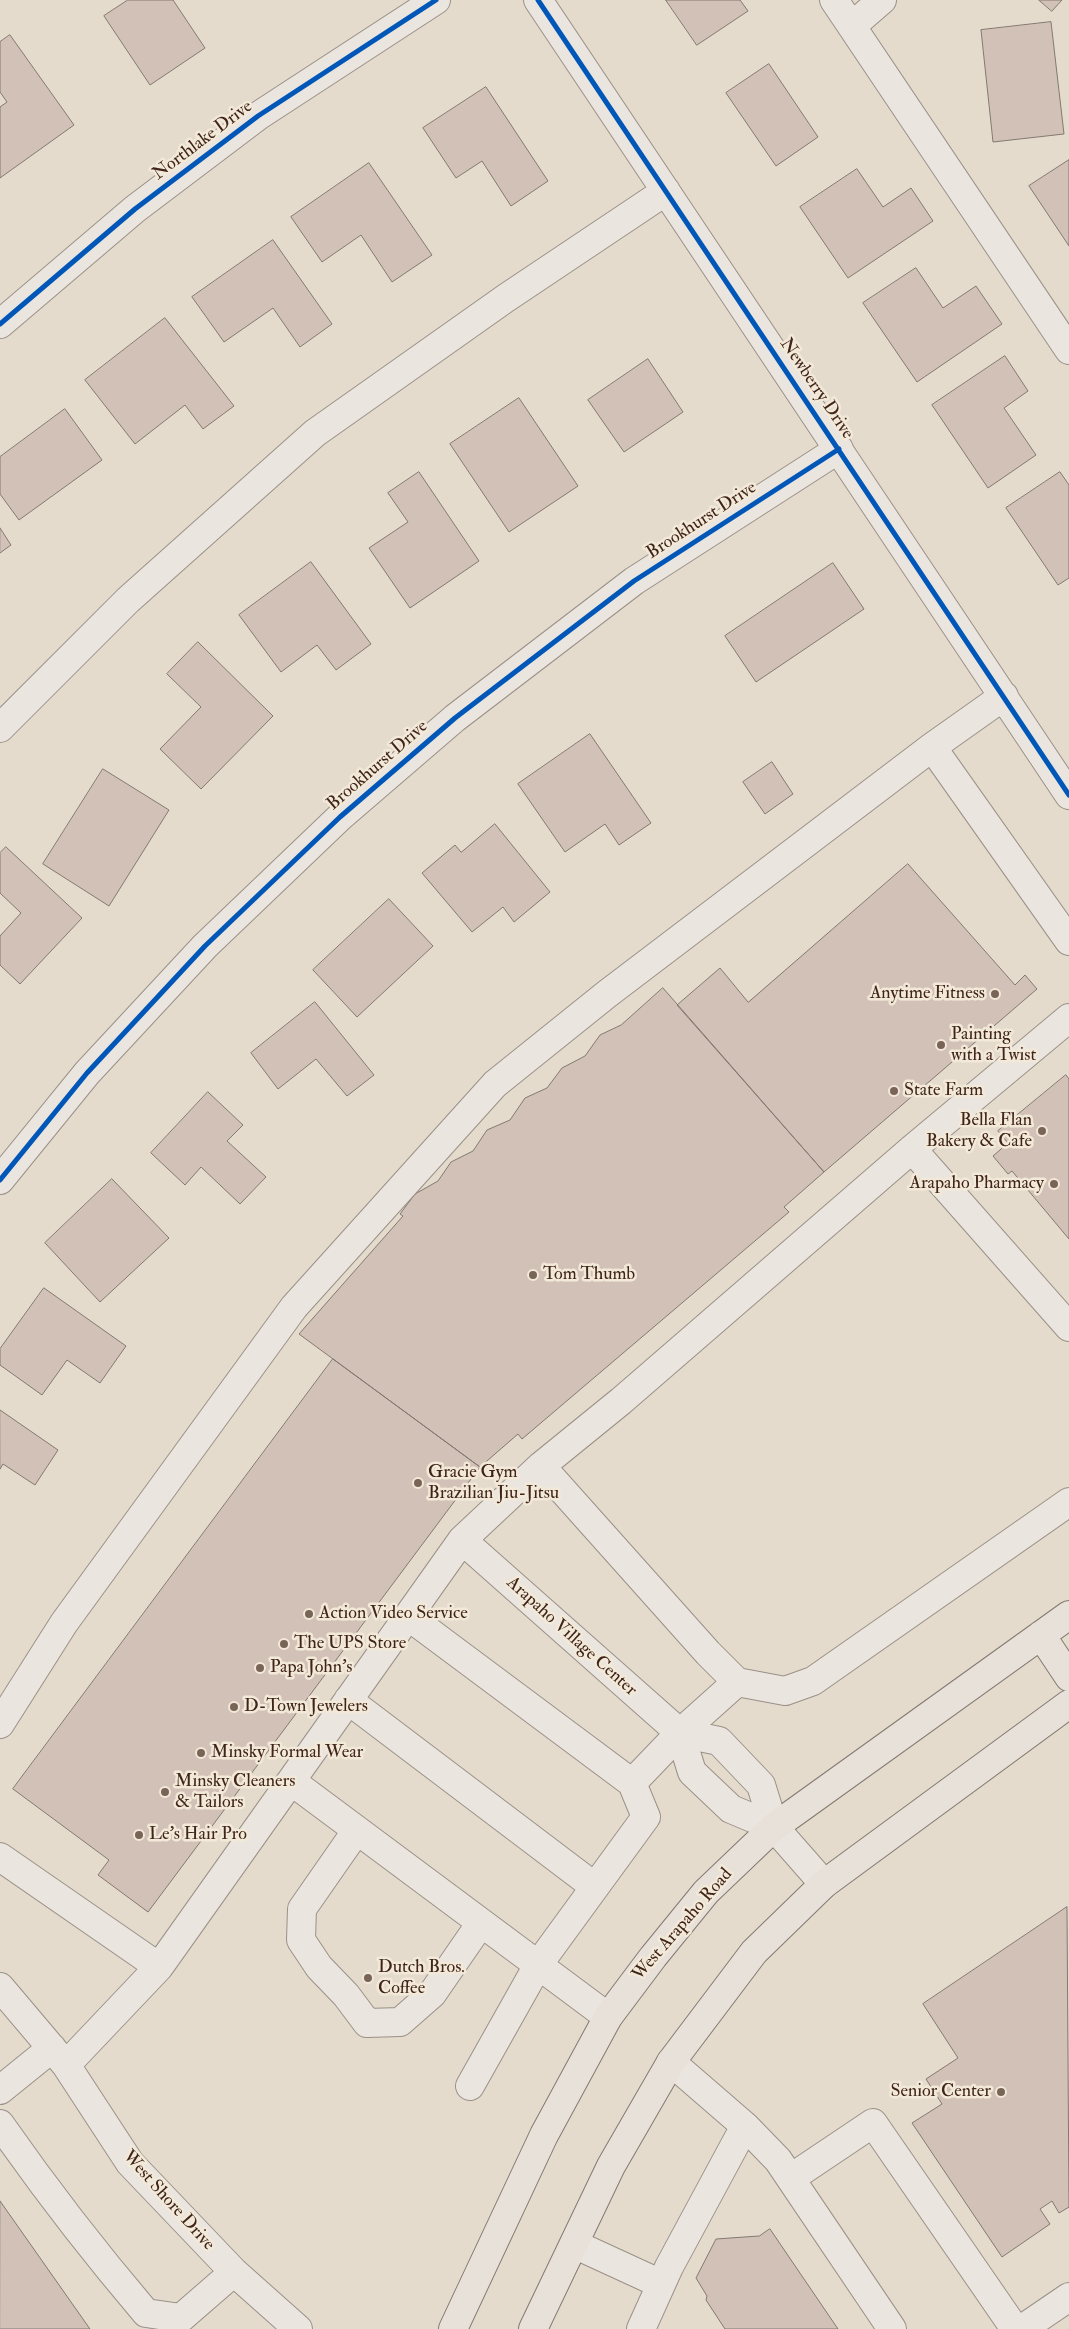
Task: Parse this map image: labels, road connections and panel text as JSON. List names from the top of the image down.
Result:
{
  "streets": {
    "main road": ["West Arapaho Road"],
    "street": [
      "Northlake Drive",
      "Newberry Drive",
      "Brookhurst Drive",
      "Arapaho Village Center",
      "West Shore Drive"
    ]
  },
  "crossings": [
    ["Newberry Drive", "Brookhurst Drive"],
    ["Arapaho Village Center", "West Arapaho Road"]
  ],
  "places": [
    "Anytime Fitness",
    "Painting with a Twist",
    "State Farm",
    "Bella Flan Bakery & Cafe",
    "Arapaho Pharmacy",
    "Tom Thumb",
    "Gracie Gym Brazilian Jiu-Jitsu",
    "Action Video Service",
    "The UPS Store",
    "Papa John's",
    "D-Town Jewelers",
    "Minsky Formal Wear",
    "Minsky Cleaners & Tailors",
    "Le's Hair Pro",
    "Dutch Bros. Coffee",
    "Senior Center"
  ]
}
